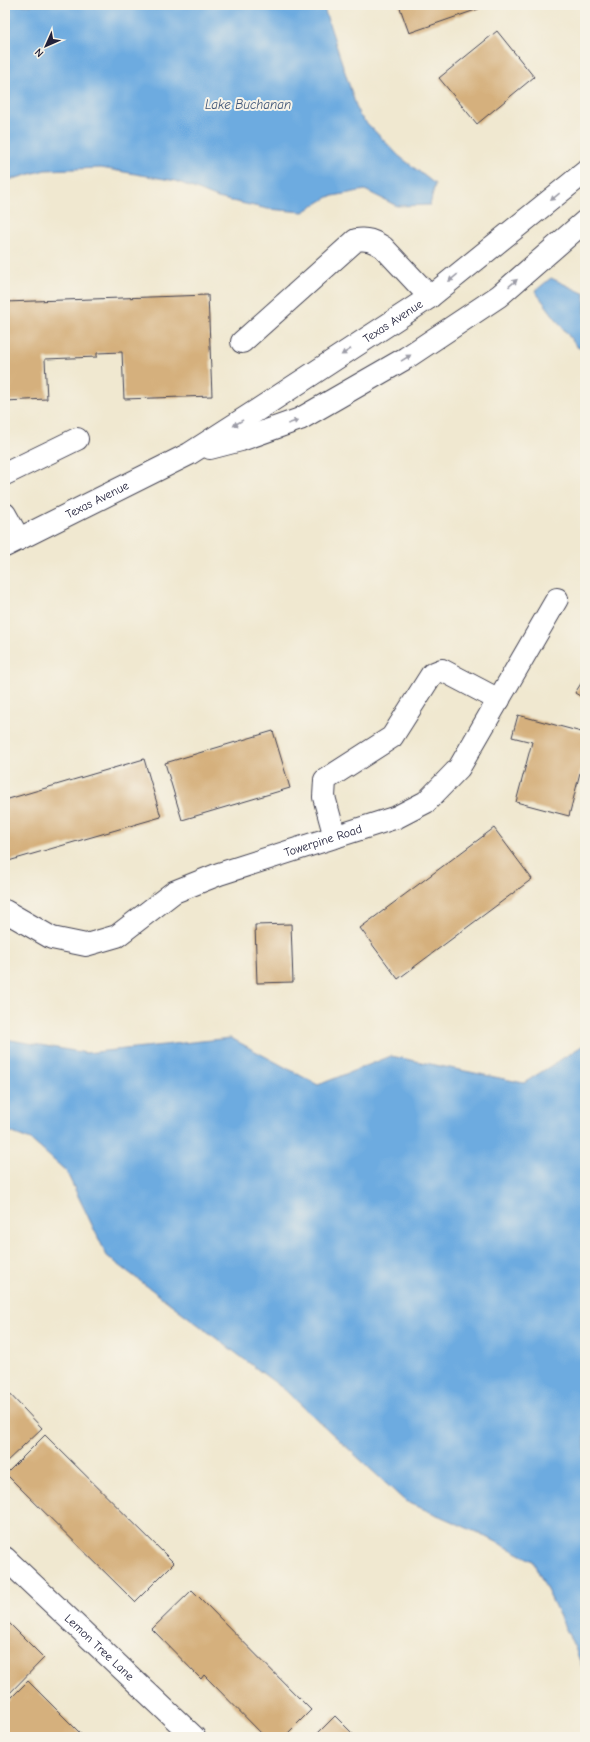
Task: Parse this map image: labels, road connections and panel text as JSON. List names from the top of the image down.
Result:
{
  "streets": {
    "street": ["Texas Avenue", "Towerpine Road", "Lemon Tree Lane"]
  },
  "water": ["Lake Buchanan"],
  "north": "bottom left"
}
